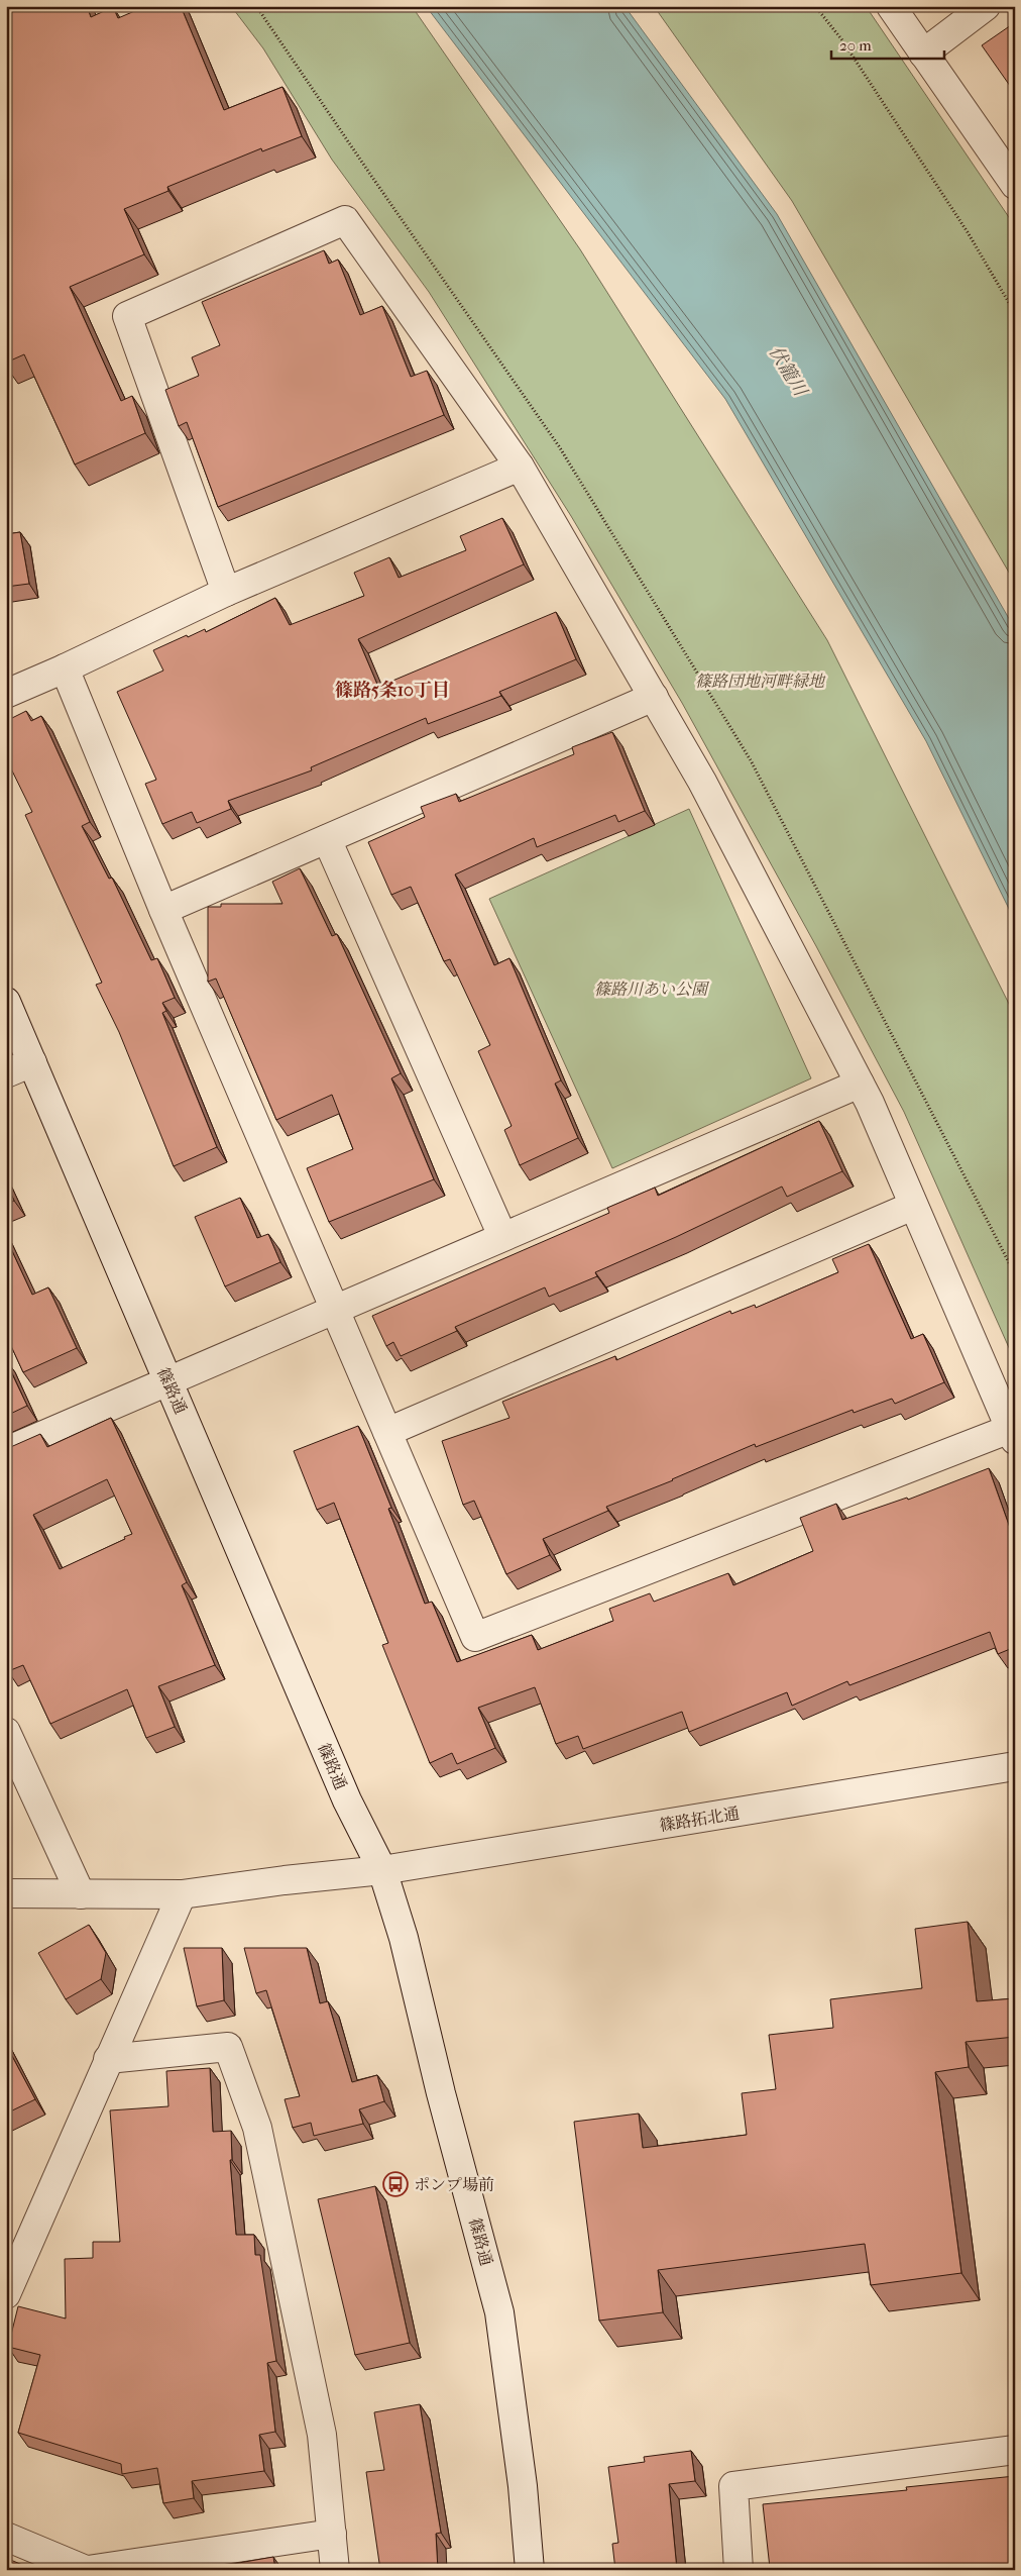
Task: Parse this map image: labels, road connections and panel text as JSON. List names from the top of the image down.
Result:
{
  "streets": {
    "street": ["篠路通", "篠路拓北通"]
  },
  "crossings": [
    ["篠路通", "篠路拓北通"]
  ],
  "districts": ["篠路5条10丁目"],
  "water": ["伏籠川"],
  "parks": ["篠路団地河畔緑地", "篠路川あい公園"],
  "places": {
    "bus stop": ["ポンプ場前"]
  },
  "scale_bar": "20 m"
}
